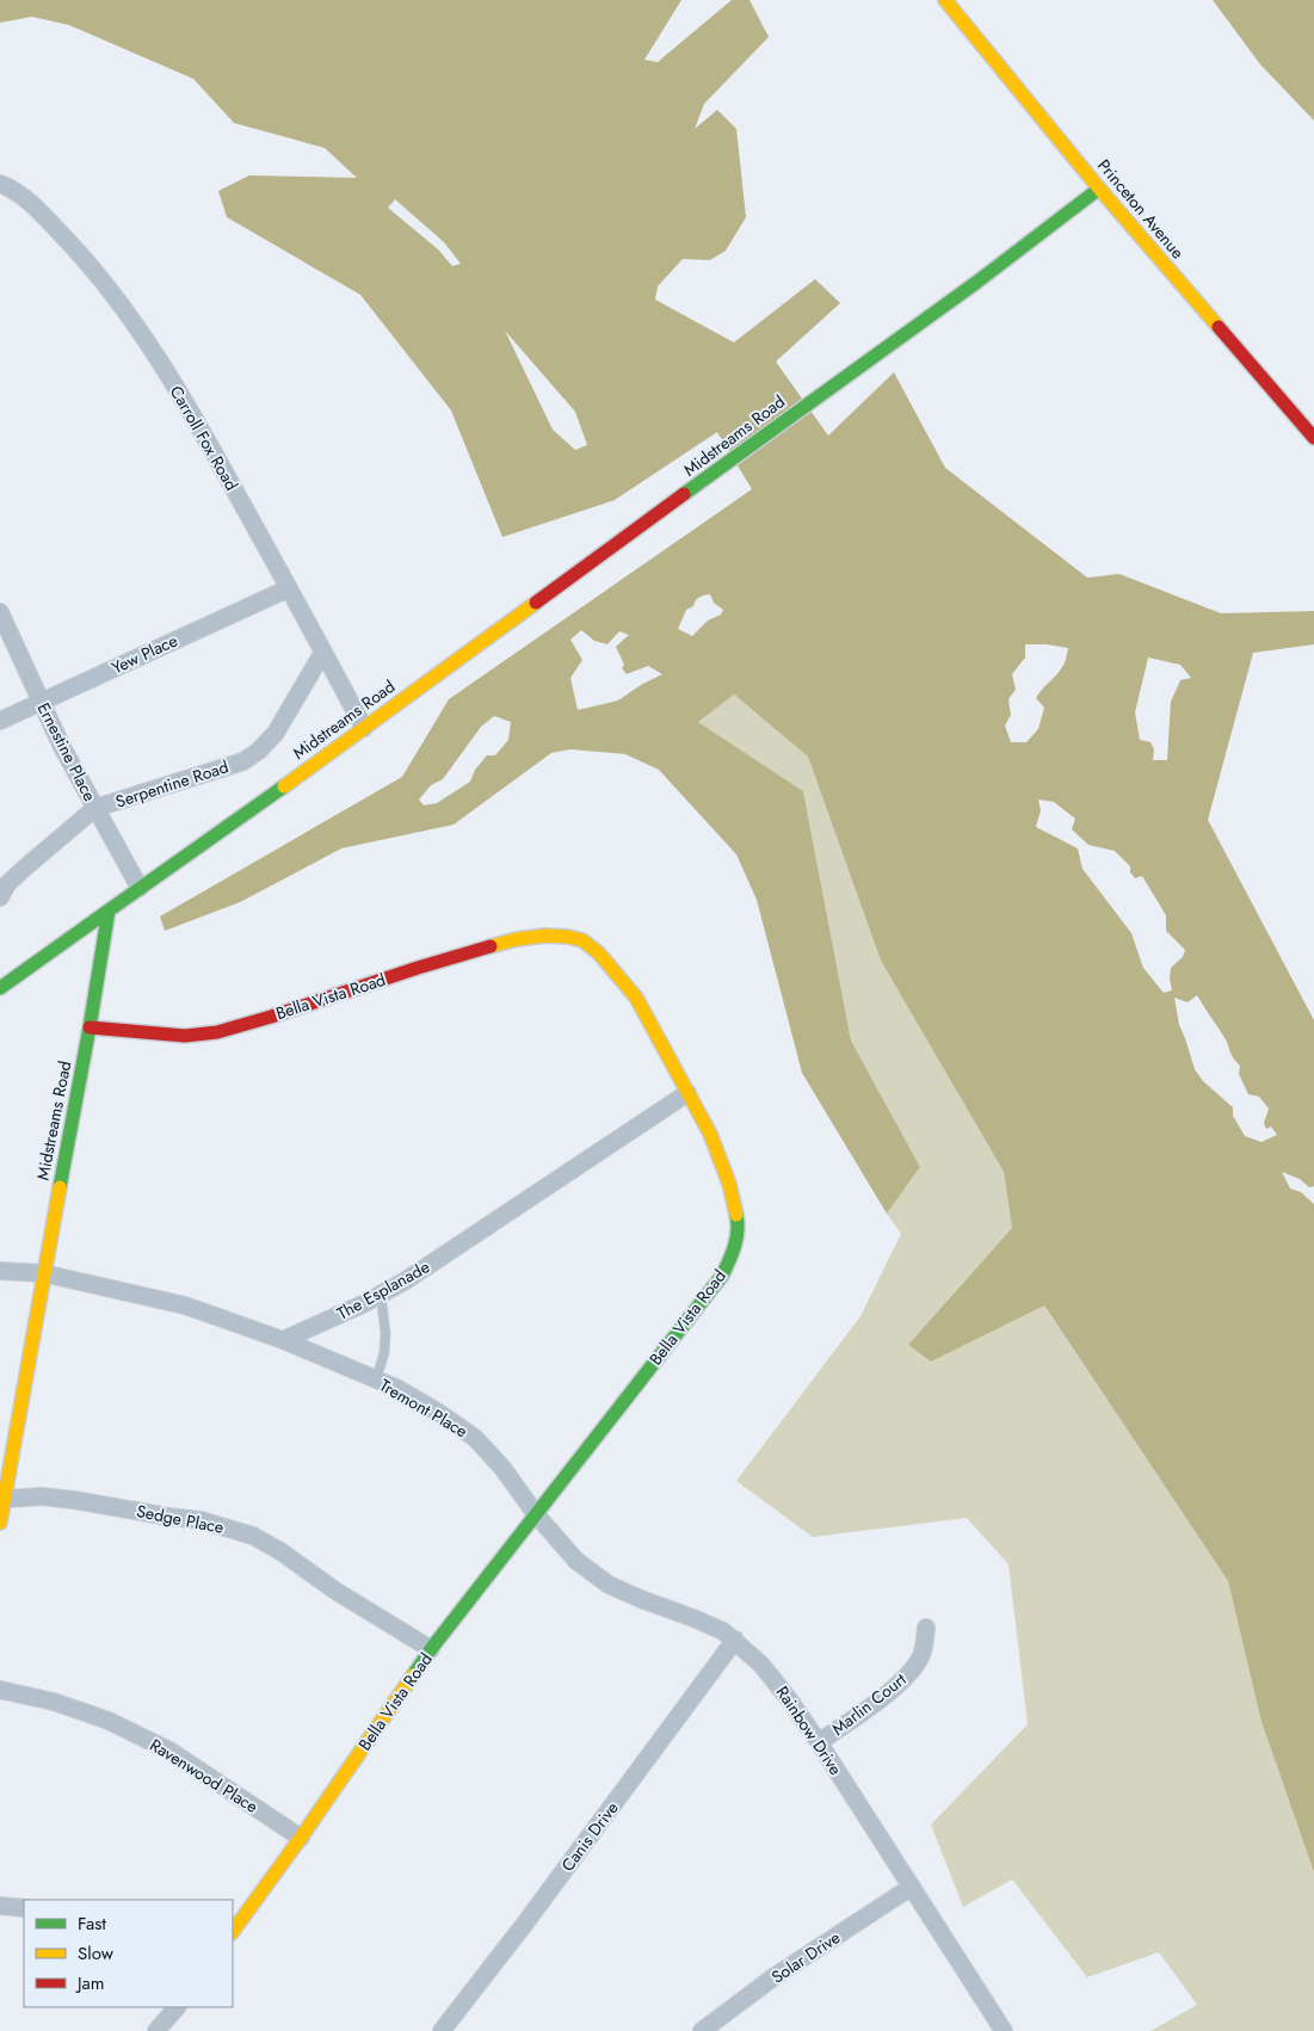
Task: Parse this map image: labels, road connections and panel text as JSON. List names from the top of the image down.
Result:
{
  "streets": {
    "street": [
      "Princeton Avenue",
      "Midstreams Road",
      "Carroll Fox Road",
      "Yew Place",
      "Ernestine Place",
      "Serpentine Road",
      "Bella Vista Road",
      "The Esplanade",
      "Tremont Place",
      "Sedge Place",
      "Marlin Court",
      "Rainbow Drive",
      "Ravenwood Place",
      "Canis Drive",
      "Solar Drive"
    ]
  },
  "crossings": [
    ["Princeton Avenue", "Midstreams Road"],
    ["Midstreams Road", "Carroll Fox Road"],
    ["Midstreams Road", "Ernestine Place"],
    ["Midstreams Road", "Bella Vista Road"],
    ["Midstreams Road", "Sedge Place"],
    ["Carroll Fox Road", "Yew Place"],
    ["Carroll Fox Road", "Serpentine Road"],
    ["Yew Place", "Ernestine Place"],
    ["Ernestine Place", "Serpentine Road"],
    ["Bella Vista Road", "The Esplanade"],
    ["Bella Vista Road", "Tremont Place"],
    ["Bella Vista Road", "Sedge Place"],
    ["Bella Vista Road", "Rainbow Drive"],
    ["Bella Vista Road", "Ravenwood Place"],
    ["The Esplanade", "Tremont Place"],
    ["Tremont Place", "Rainbow Drive"],
    ["Marlin Court", "Rainbow Drive"],
    ["Rainbow Drive", "Canis Drive"],
    ["Rainbow Drive", "Solar Drive"]
  ],
  "legend": ["Fast", "Slow", "Jam"]
}
